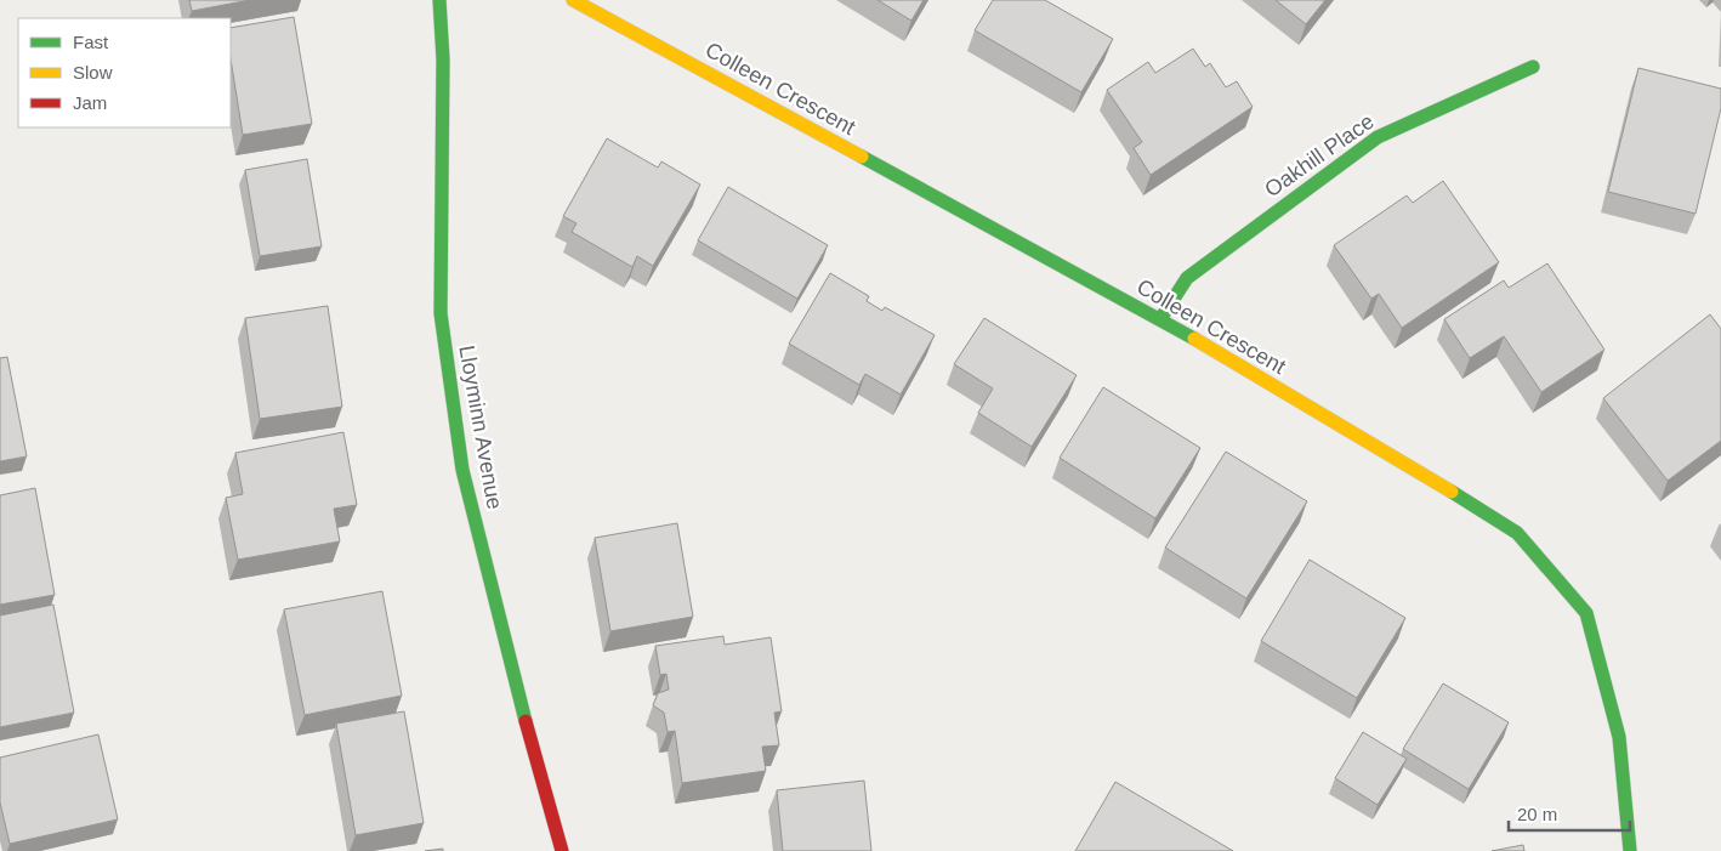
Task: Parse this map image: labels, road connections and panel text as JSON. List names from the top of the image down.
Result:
{
  "streets": {
    "street": ["Colleen Crescent", "Oakhill Place", "Lloyminn Avenue"]
  },
  "crossings": [
    ["Colleen Crescent", "Oakhill Place"]
  ],
  "legend": ["Fast", "Slow", "Jam"],
  "scale_bar": "20 m"
}
